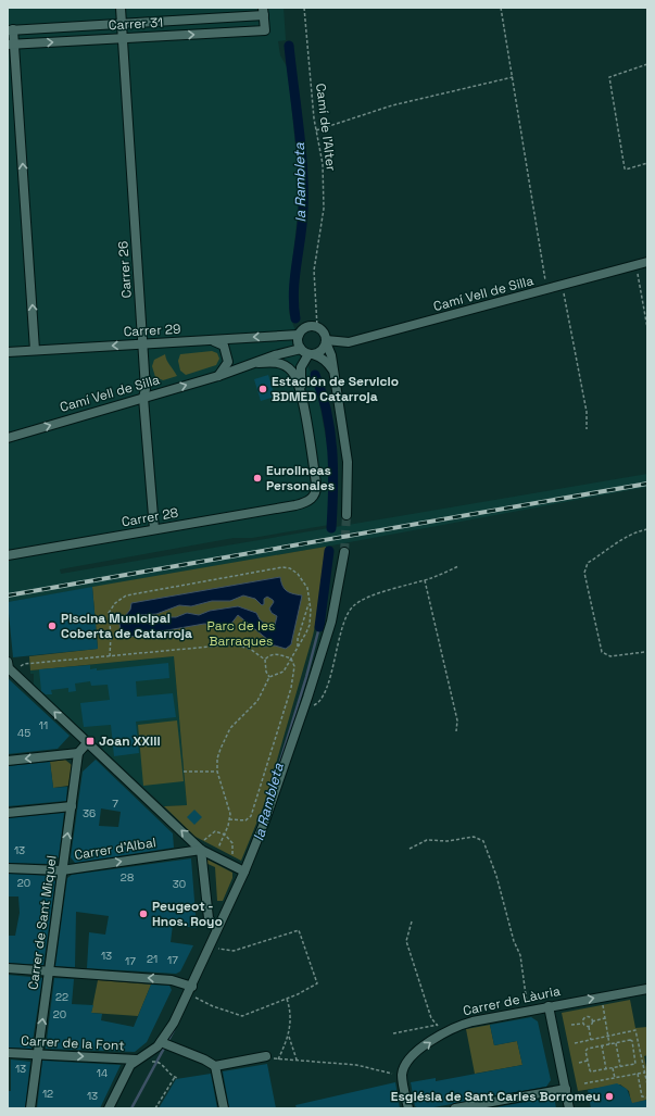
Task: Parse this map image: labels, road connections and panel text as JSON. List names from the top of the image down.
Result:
{
  "streets": {
    "street": [
      "Carrer 31",
      "Carrer 26",
      "Camí Vell de Silla",
      "Carrer 29",
      "Carrer 28",
      "Carrer d'Albal",
      "Carrer de Sant Miquel",
      "Carrer de Làuria",
      "Carrer de la Font"
    ],
    "path": ["Camí de l'Alter"]
  },
  "crossings": [
    ["Carrer 31", "Carrer 26"],
    ["Camí de l'Alter", "Camí Vell de Silla"],
    ["Camí de l'Alter", "Carrer 29"],
    ["Carrer 26", "Camí Vell de Silla"],
    ["Carrer 26", "Carrer 29"],
    ["Carrer 26", "Carrer 28"],
    ["Camí Vell de Silla", "Carrer 29"],
    ["Carrer d'Albal", "Carrer de Sant Miquel"],
    ["Carrer de Sant Miquel", "Carrer de la Font"]
  ],
  "one_way": [
    "Carrer 29",
    "Carrer d'Albal",
    "Carrer de Sant Miquel",
    "Carrer de Làuria",
    "Carrer de la Font"
  ],
  "water": ["la Rambleta"],
  "parks": ["Parc de les Barraques"],
  "places": {
    "other": [
      "Estación de Servicio BDMED Catarroja",
      "Eurolineas Personales",
      "Piscina Municipal Coberta de Catarroja",
      "Peugeot - Hnos. Royo",
      "Església de Sant Carles Borromeu"
    ],
    "transit": ["Joan XXIII"]
  },
  "house_numbers": [
    "11",
    "45",
    "7",
    "36",
    "13",
    "28",
    "20",
    "30",
    "13",
    "21",
    "17",
    "17",
    "22",
    "20",
    "13",
    "14",
    "12",
    "13"
  ]
}
